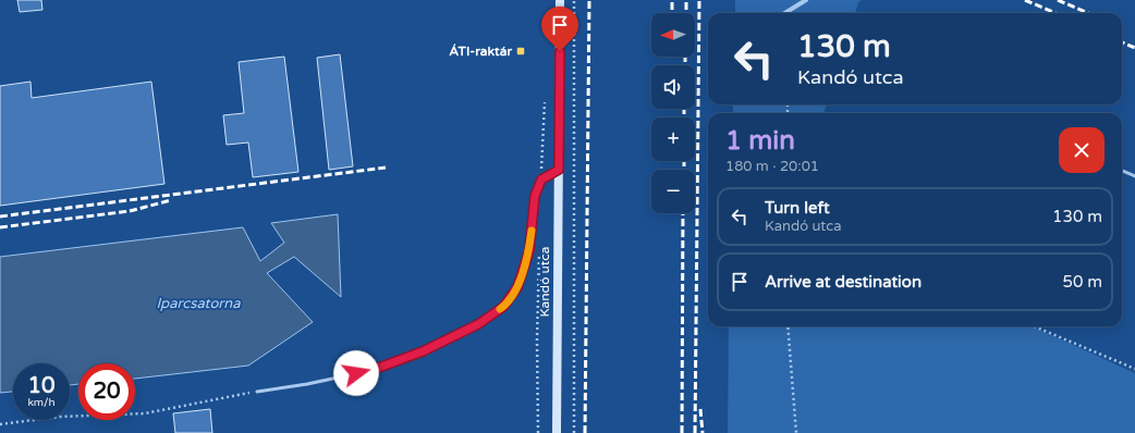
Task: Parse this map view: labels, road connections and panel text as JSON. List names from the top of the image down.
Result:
{
  "streets": {
    "street": ["Kandó utca"]
  },
  "water": ["Iparcsatorna"],
  "places": {
    "transit": ["ÁTI-raktár"]
  },
  "north": "left",
  "page": {
    "map_buttons": ["+", "−"],
    "turn": ["130 m", "Kandó utca"],
    "heading": ["1 min", "180 m · 20:01"],
    "list": [
      {
        "name": "Turn left",
        "note": "Kandó utca",
        "value": "130 m"
      },
      {
        "name": "Arrive at destination",
        "value": "50 m"
      }
    ],
    "speed": "10 km/h",
    "limit": "20"
  }
}
